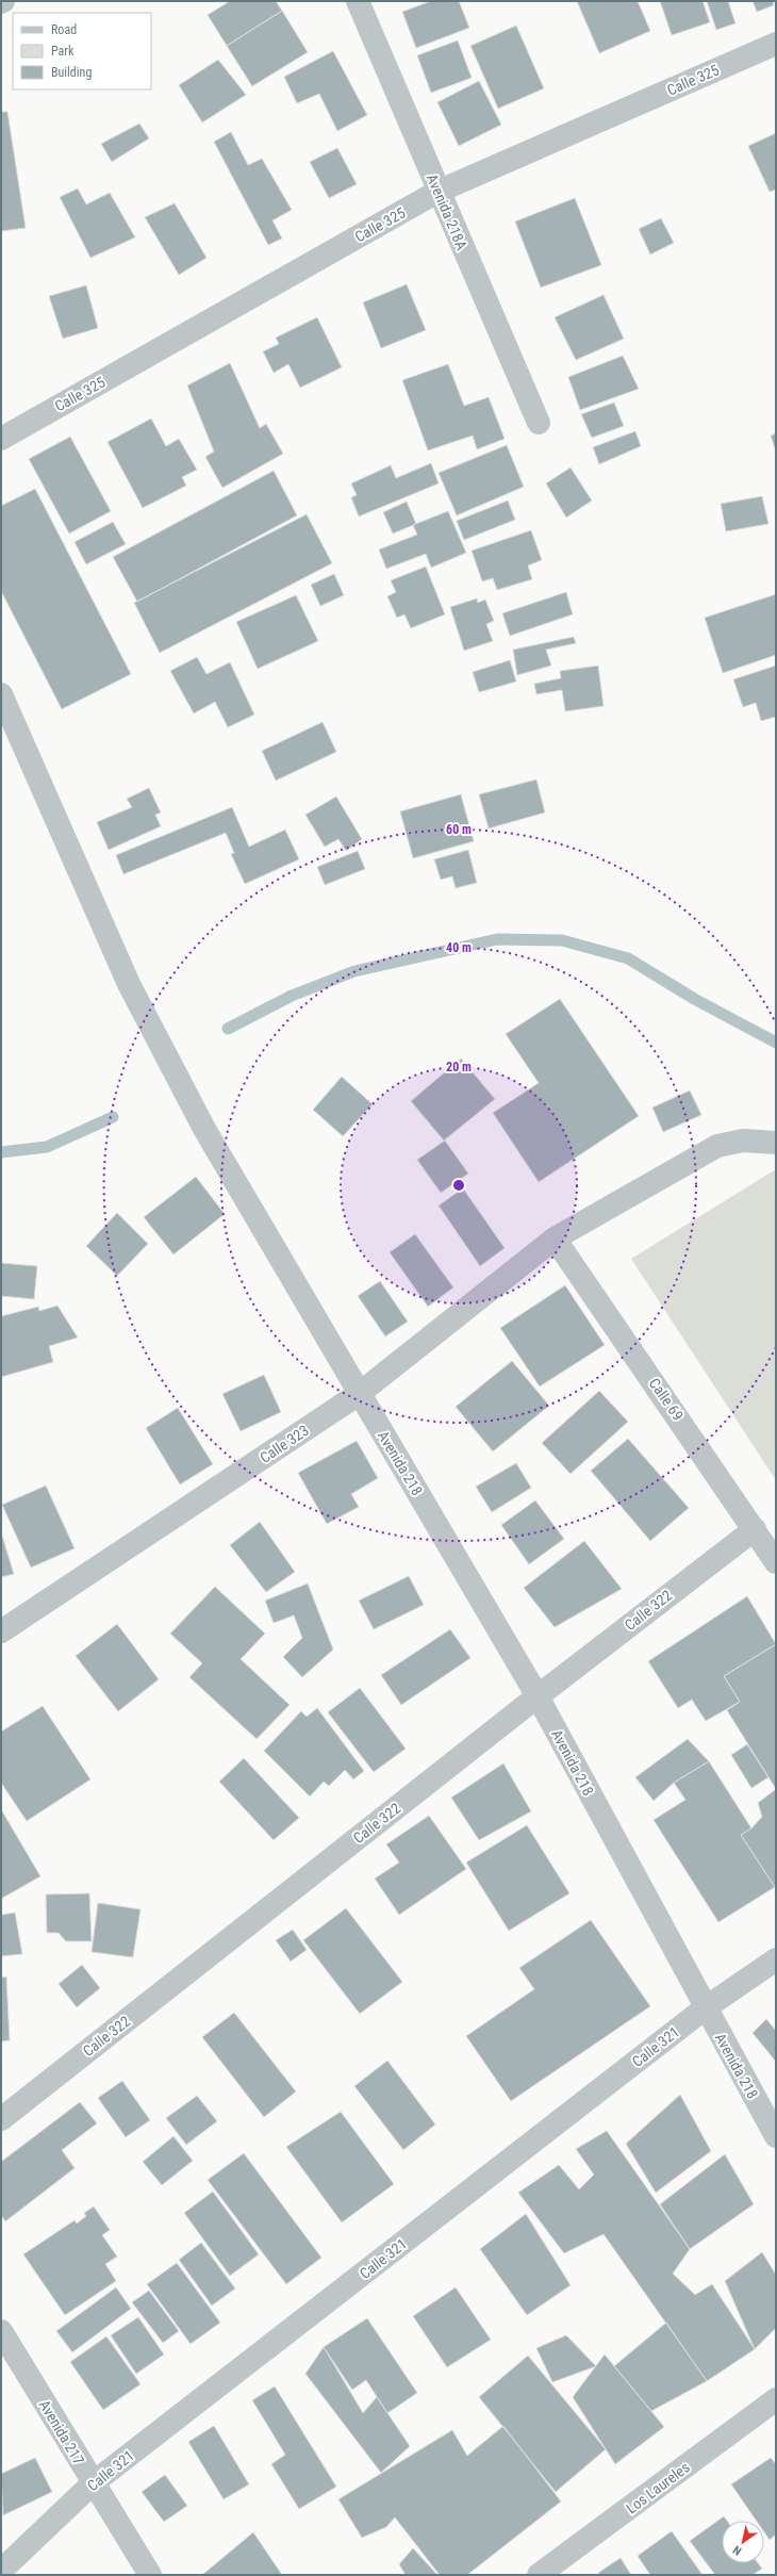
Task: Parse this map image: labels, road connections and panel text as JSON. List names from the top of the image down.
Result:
{
  "streets": {
    "street": [
      "Calle 325",
      "Avenida 218A",
      "Calle 69",
      "Calle 323",
      "Avenida 218",
      "Calle 322",
      "Calle 321",
      "Avenida 217",
      "Los Laureles"
    ]
  },
  "crossings": [
    ["Calle 325", "Avenida 218A"],
    ["Calle 69", "Calle 323"],
    ["Calle 69", "Calle 322"],
    ["Calle 323", "Avenida 218"],
    ["Avenida 218", "Calle 322"],
    ["Avenida 218", "Calle 321"],
    ["Calle 321", "Avenida 217"]
  ],
  "legend": ["Road", "Park", "Building"],
  "north": "bottom left",
  "rings": ["60 m", "40 m", "20 m"]
}
